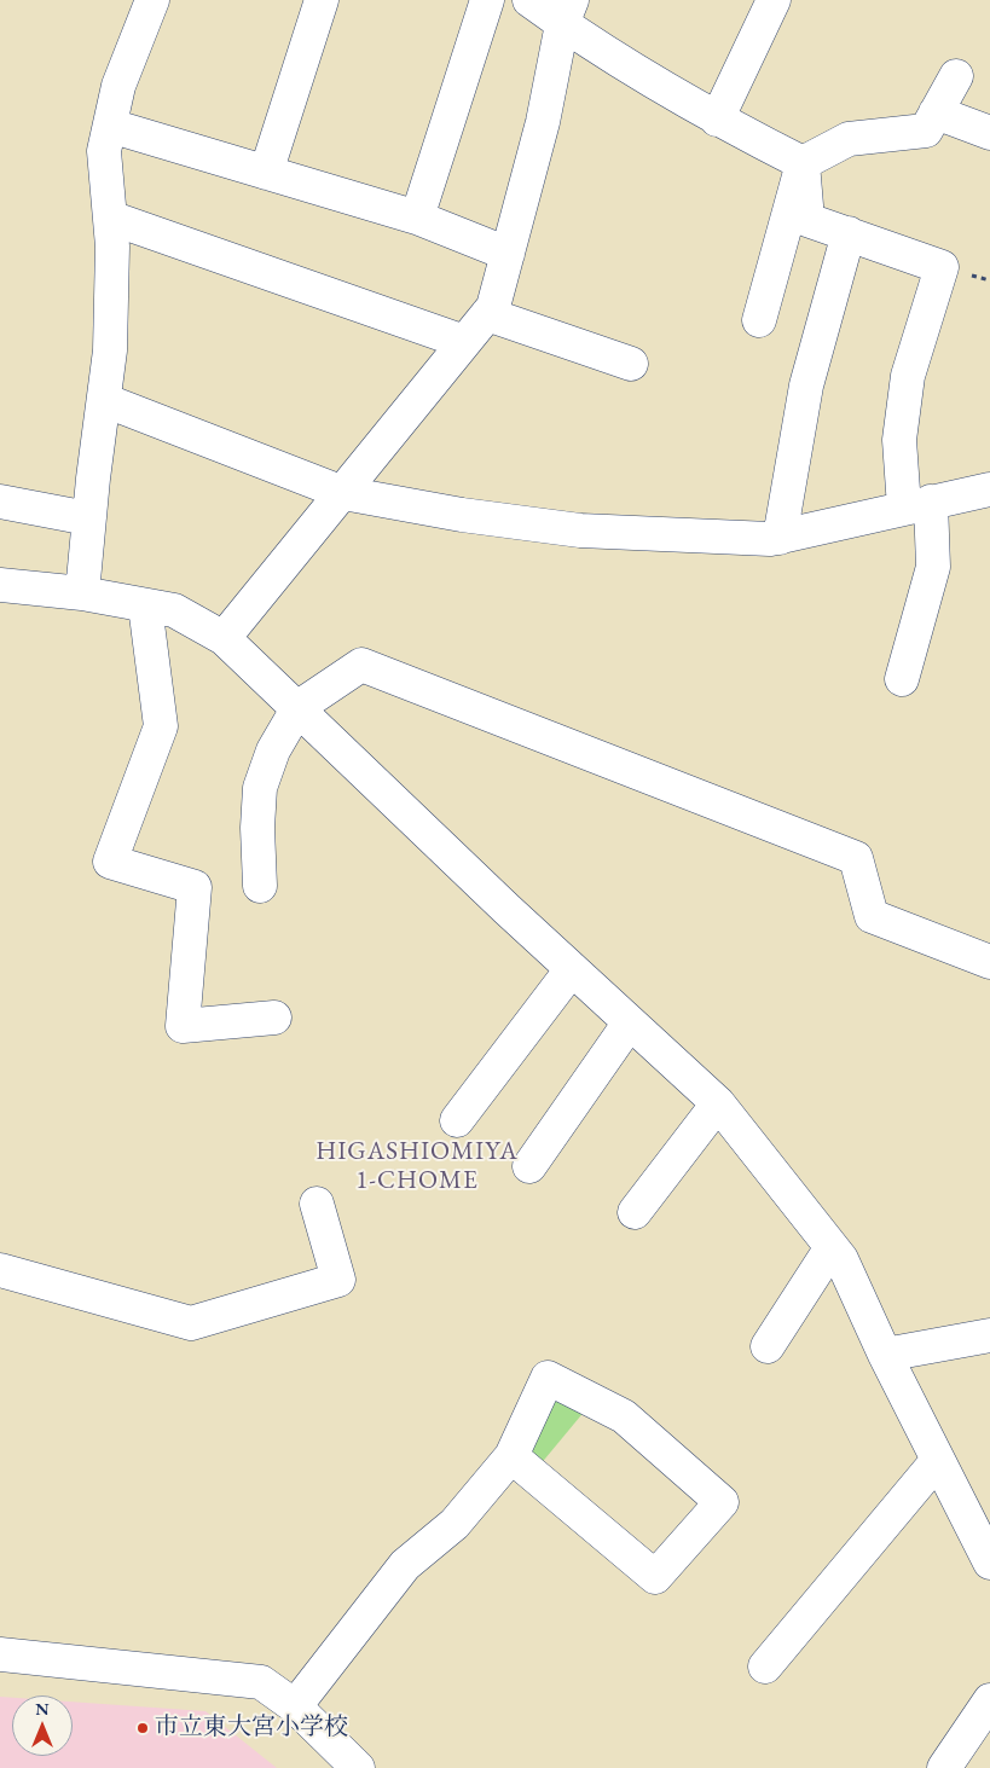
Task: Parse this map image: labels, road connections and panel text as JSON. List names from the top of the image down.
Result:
{
  "districts": ["HIGASHIOMIYA 1-CHOME"],
  "places": ["市立東大宮小学校"],
  "north": "top"
}
